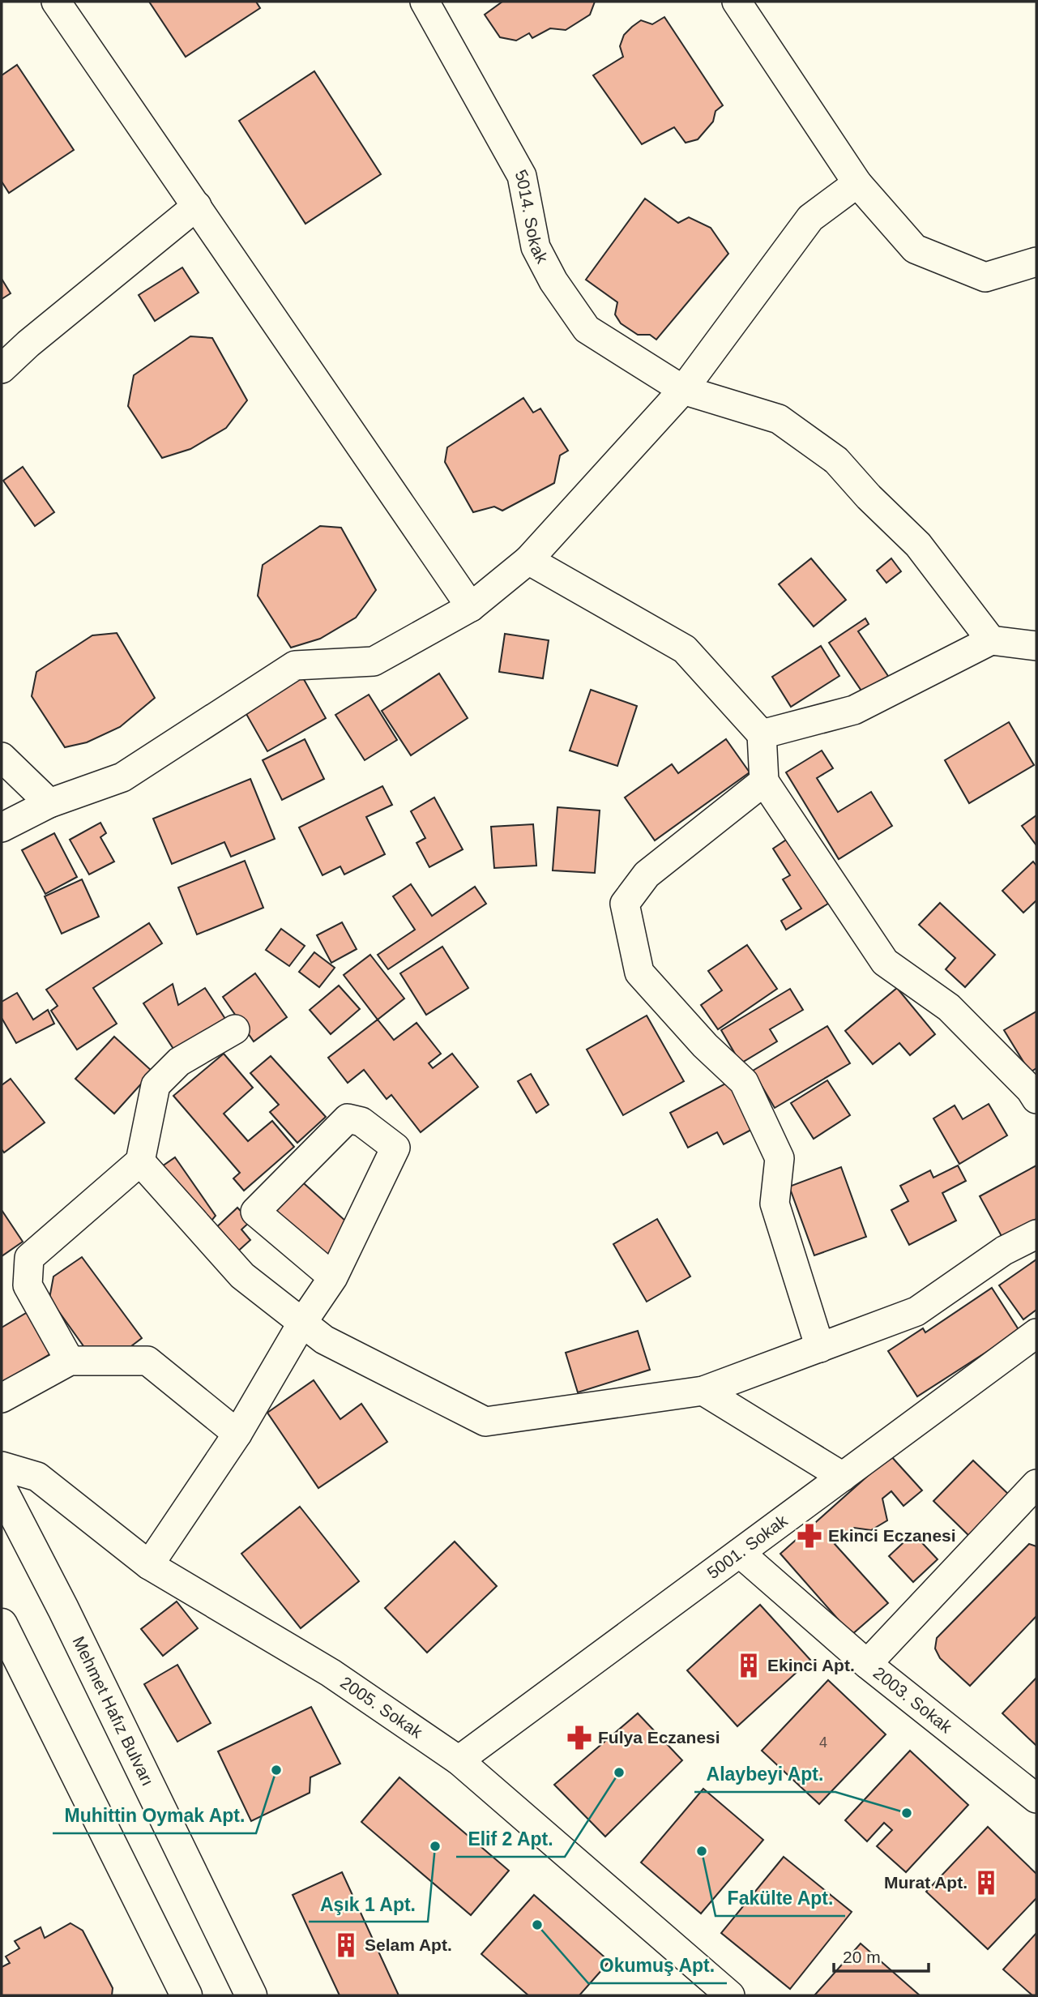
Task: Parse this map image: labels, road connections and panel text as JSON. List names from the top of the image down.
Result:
{
  "streets": {
    "main road": ["Mehmet Hafız Bulvarı"],
    "street": [
      "5014. Sokak",
      "5001. Sokak",
      "2003. Sokak",
      "2005. Sokak"
    ]
  },
  "crossings": [
    ["5001. Sokak", "2003. Sokak"],
    ["5001. Sokak", "2005. Sokak"]
  ],
  "places": {
    "pharmacy": ["Ekinci Eczanesi", "Fulya Eczanesi"],
    "building": ["Ekinci Apt.", "Murat Apt.", "Selam Apt."],
    "other": [
      "Muhittin Oymak Apt.",
      "Elif 2 Apt.",
      "Alaybeyi Apt.",
      "Aşık 1 Apt.",
      "Fakülte Apt.",
      "Okumuş Apt."
    ]
  },
  "house_numbers": ["4"],
  "scale_bar": "20 m"
}
